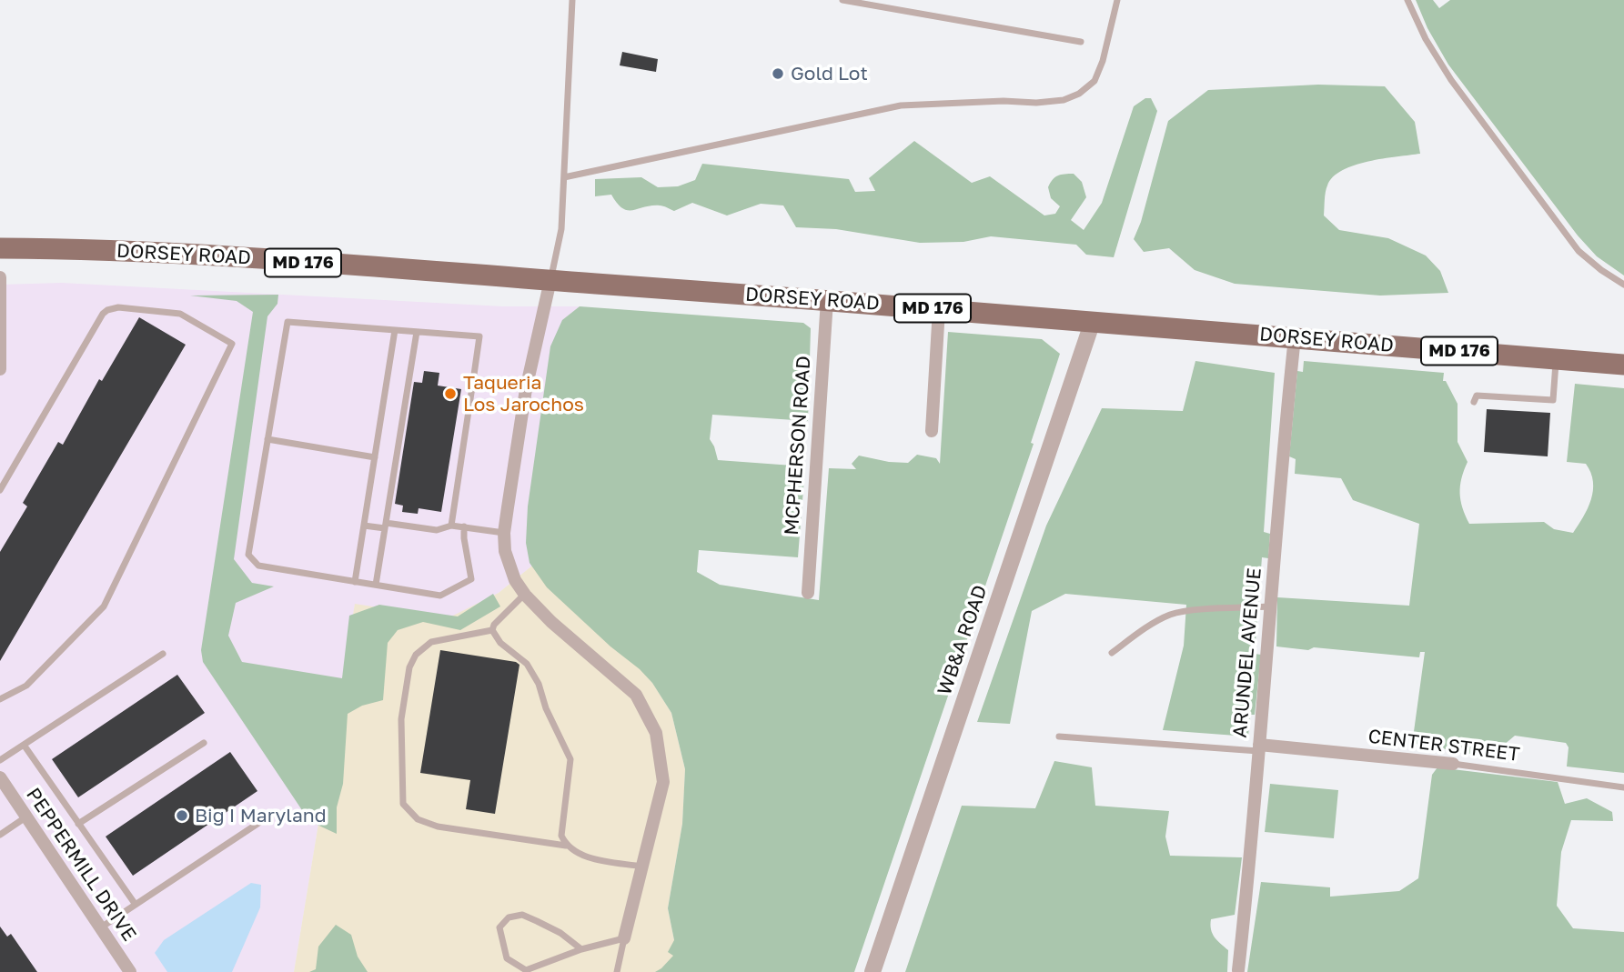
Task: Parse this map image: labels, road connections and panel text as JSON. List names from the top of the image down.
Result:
{
  "streets": {
    "main road": ["DORSEY ROAD", "MD 176"],
    "street": [
      "MCPHERSON ROAD",
      "WB&A ROAD",
      "ARUNDEL AVENUE",
      "CENTER STREET",
      "PEPPERMILL DRIVE"
    ]
  },
  "crossings": [
    ["DORSEY ROAD", "MCPHERSON ROAD"],
    ["DORSEY ROAD", "WB&A ROAD"],
    ["DORSEY ROAD", "ARUNDEL AVENUE"],
    ["ARUNDEL AVENUE", "CENTER STREET"]
  ],
  "places": ["Gold Lot", "Taqueria Los Jarochos", "Big I Maryland"]
}
